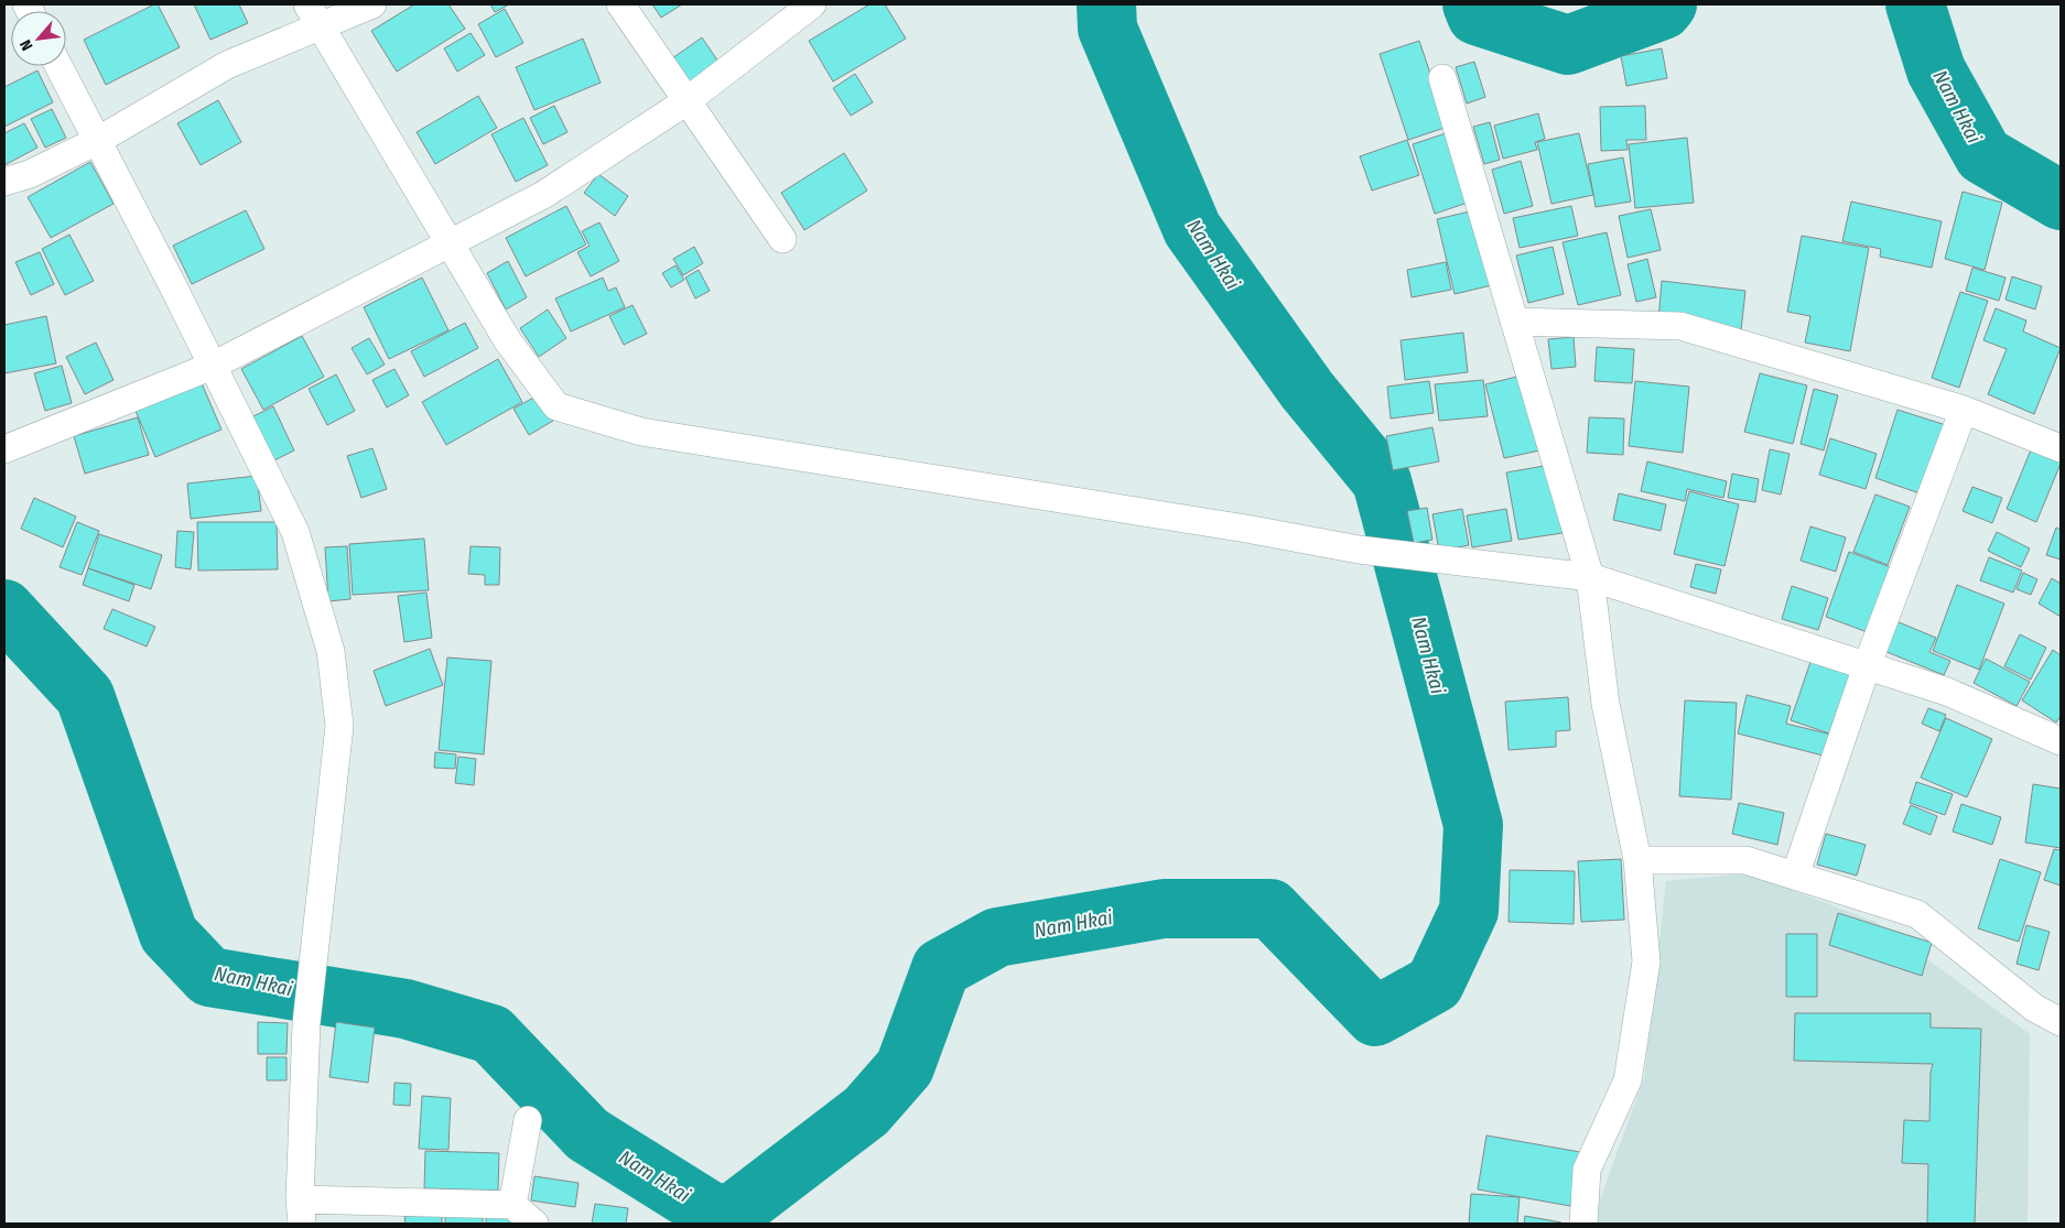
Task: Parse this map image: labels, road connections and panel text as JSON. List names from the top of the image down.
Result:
{
  "water": ["Nam Hkai"],
  "north": "bottom left"
}
